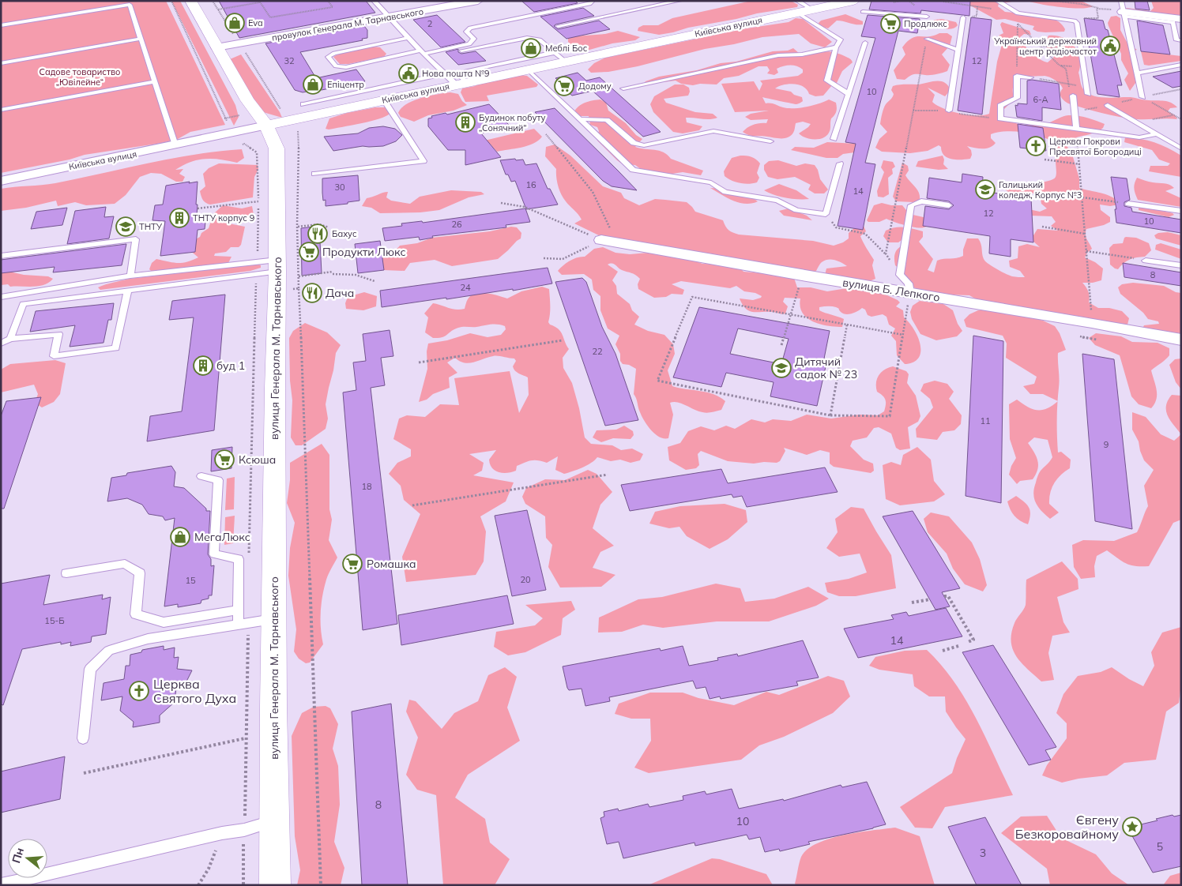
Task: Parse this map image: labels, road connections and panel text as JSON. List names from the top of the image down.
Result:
{
  "streets": {
    "main road": ["Київська вулиця", "вулиця Генерала М. Тарнавського"],
    "street": ["провулок Генерала М. Тарнавського", "вулиця Б. Лепкого"]
  },
  "crossings": [
    ["провулок Генерала М. Тарнавського", "вулиця Генерала М. Тарнавського"],
    ["Київська вулиця", "вулиця Генерала М. Тарнавського"]
  ],
  "parks": ["Садове товариство „Ювілейне“"],
  "places": {
    "shop": [
      "Eva",
      "Меблі Бос",
      "Епіцентр",
      "МегаЛюкс"
    ],
    "supermarket": [
      "Продлюкс",
      "Додому",
      "Продукти Люкс",
      "Ксюша",
      "Ромашка"
    ],
    "public building": ["Український державний центр радіочастот", "Нова пошта №9"],
    "building": ["Будинок побуту „Сонячний“", "ТНТУ корпус 9", "буд 1"],
    "church": ["Церква Покрови Пресвятої Богородиці", "Церква Святого Духа"],
    "school or university": ["Галицький коледж, Корпус №3", "ТНТУ", "Дитячий садок № 23"],
    "restaurant": ["Бахус", "Дача"],
    "place": ["Євгену Безкоровайному"]
  },
  "house_numbers": [
    "2",
    "32",
    "12",
    "10",
    "6-А",
    "16",
    "30",
    "14",
    "12",
    "10",
    "26",
    "8",
    "24",
    "22",
    "11",
    "9",
    "18",
    "20",
    "15",
    "15-Б",
    "14",
    "8",
    "10",
    "5",
    "3"
  ],
  "north": "left"
}
